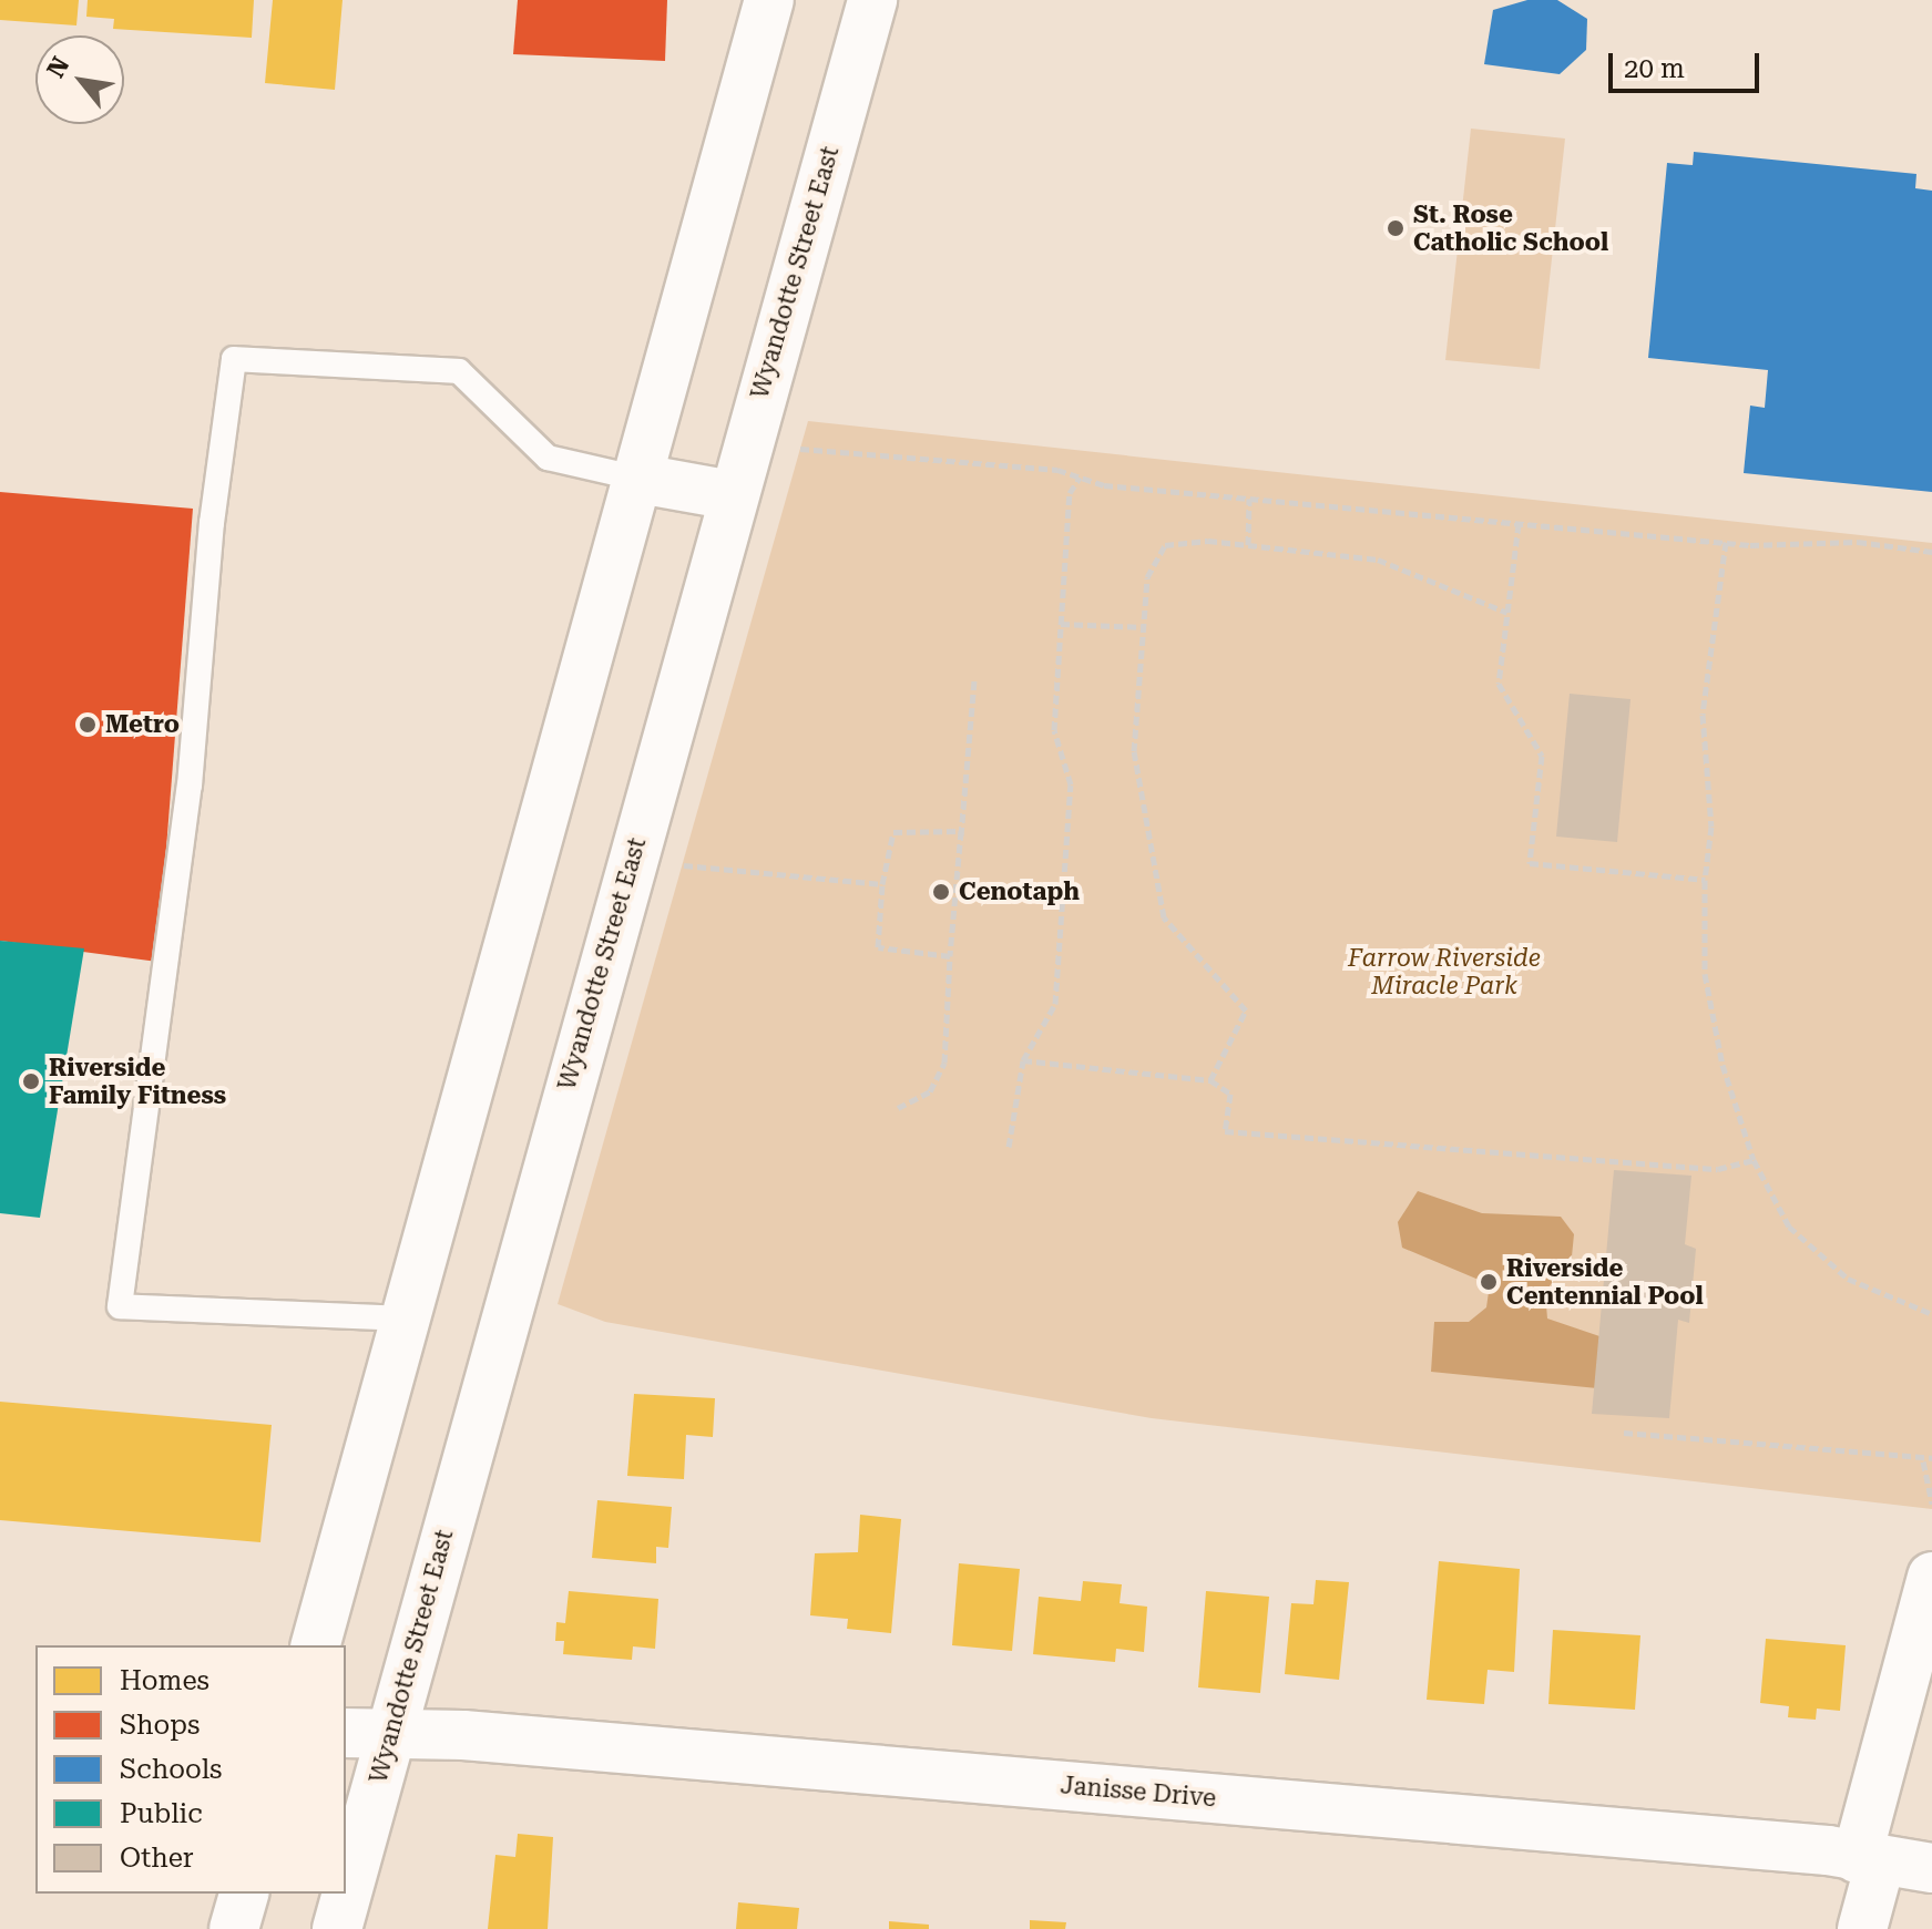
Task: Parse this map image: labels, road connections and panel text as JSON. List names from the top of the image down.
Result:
{
  "streets": {
    "main road": ["Wyandotte Street East", "Janisse Drive"]
  },
  "crossings": [
    ["Wyandotte Street East", "Janisse Drive"]
  ],
  "parks": ["Farrow Riverside Miracle Park"],
  "places": [
    "St. Rose Catholic School",
    "Metro",
    "Cenotaph",
    "Riverside Family Fitness",
    "Riverside Centennial Pool"
  ],
  "legend": [
    "Homes",
    "Shops",
    "Schools",
    "Public",
    "Other"
  ],
  "scale_bar": "20 m",
  "north": "top left"
}
